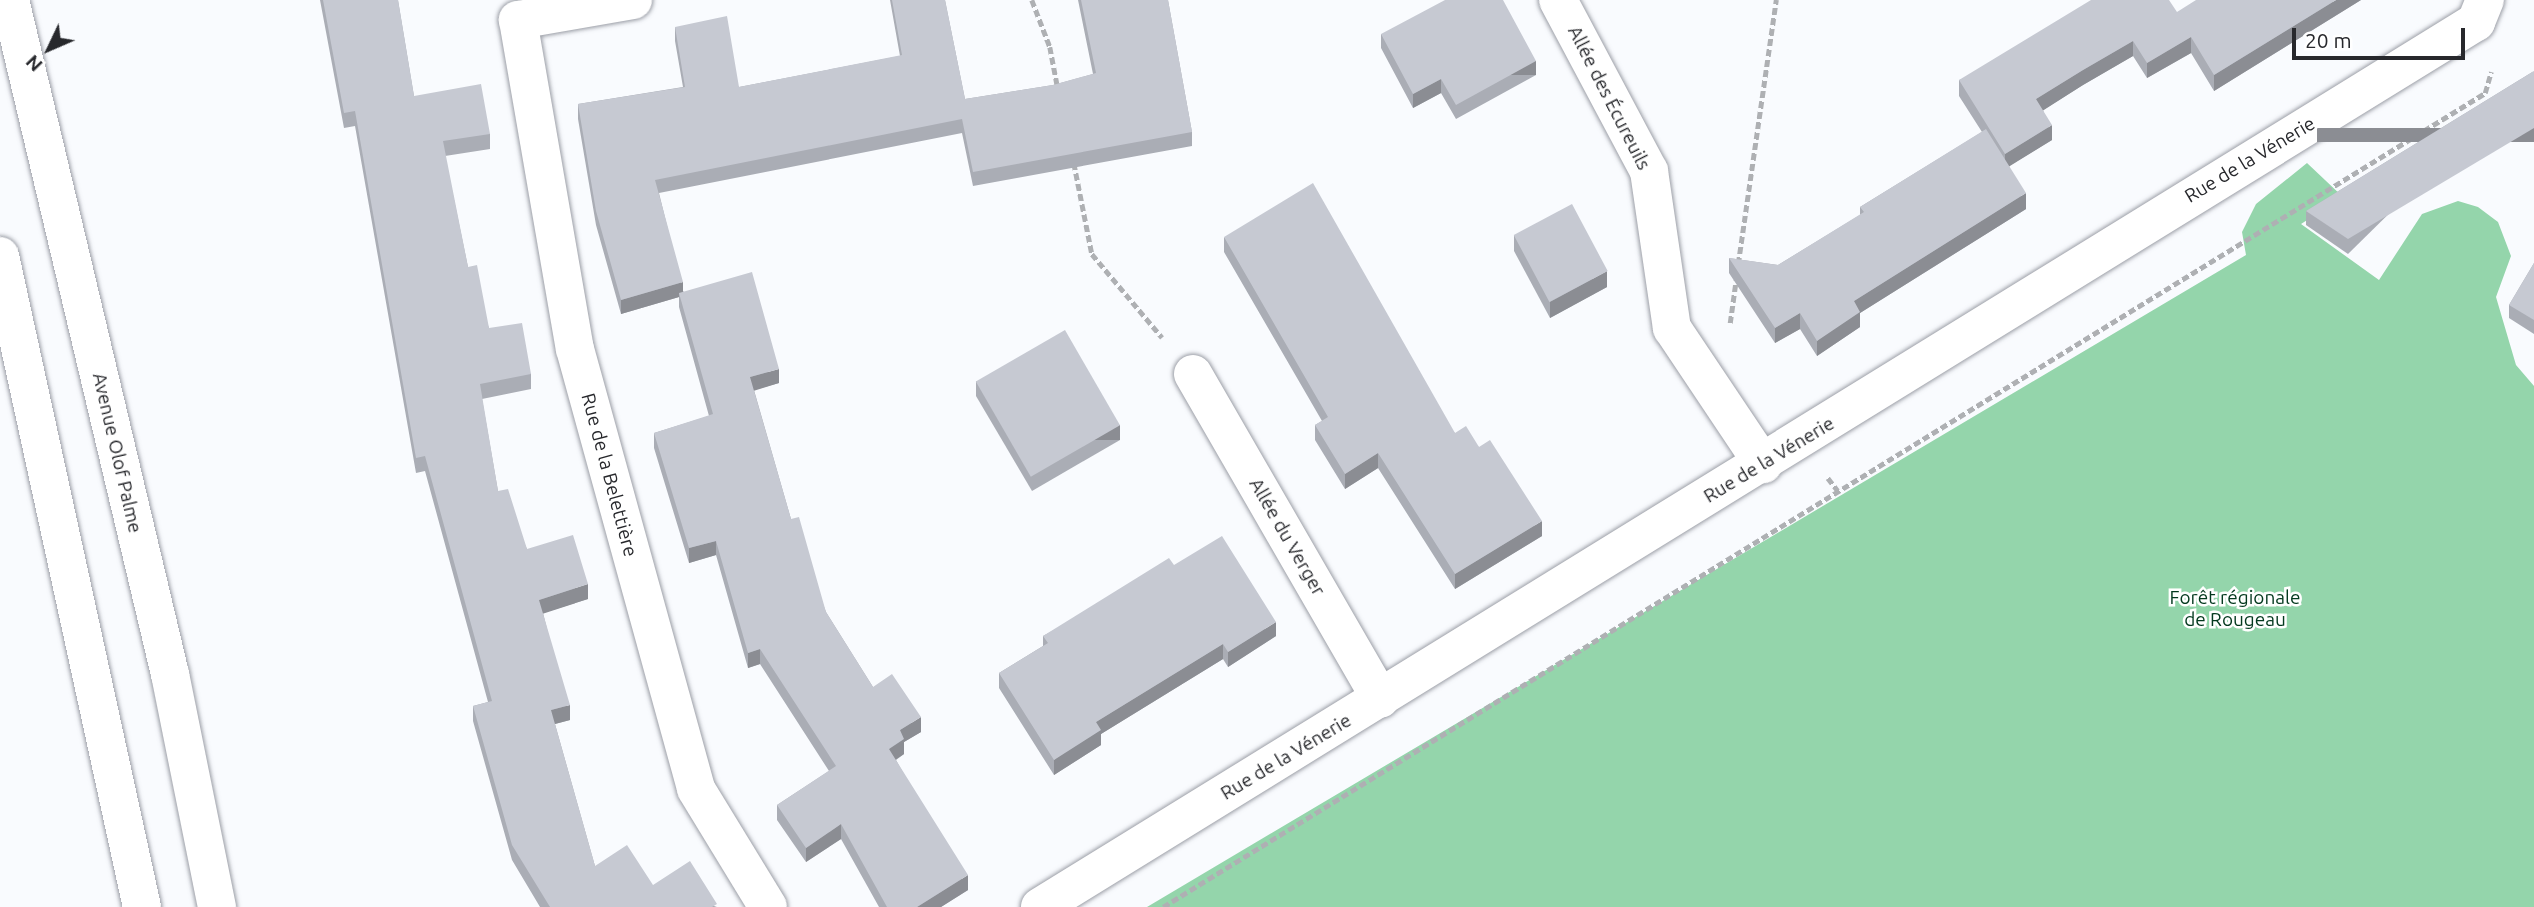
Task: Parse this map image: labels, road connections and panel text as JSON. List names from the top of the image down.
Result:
{
  "streets": {
    "street": [
      "Allée des Écureuils",
      "Rue de la Vénerie",
      "Avenue Olof Palme",
      "Rue de la Belettière",
      "Allée du Verger"
    ]
  },
  "crossings": [
    ["Allée des Écureuils", "Rue de la Vénerie"],
    ["Rue de la Vénerie", "Allée du Verger"]
  ],
  "parks": ["Forêt régionale de Rougeau"],
  "scale_bar": "20 m",
  "north": "bottom left"
}
